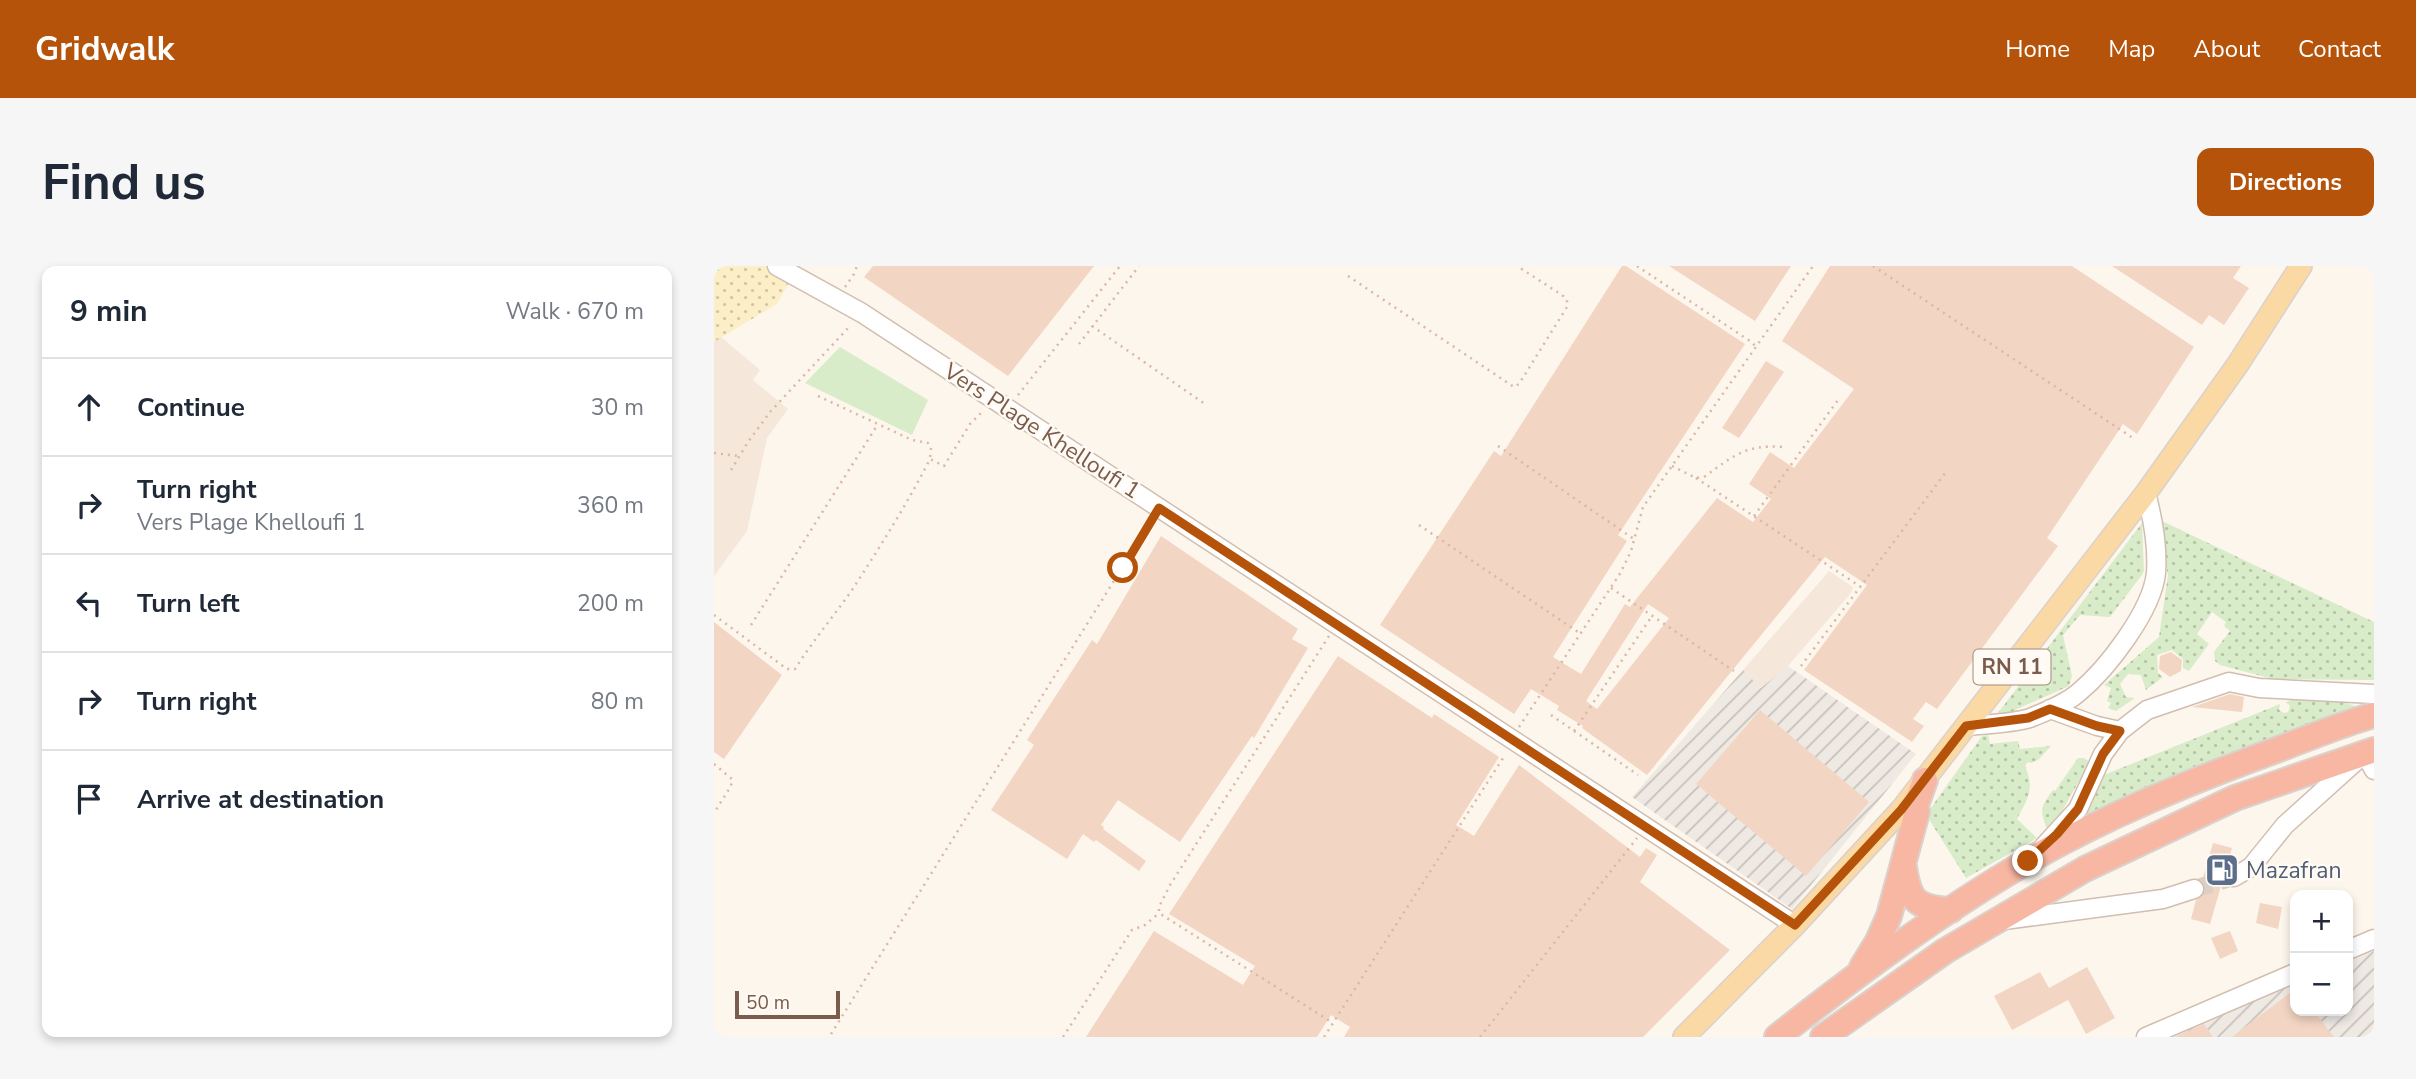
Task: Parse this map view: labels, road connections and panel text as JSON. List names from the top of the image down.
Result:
{
  "streets": {
    "main road": ["RN 11"],
    "street": ["Vers Plage Khelloufi 1"]
  },
  "crossings": [
    ["Vers Plage Khelloufi 1", "RN 11"]
  ],
  "places": {
    "fuel station": ["Mazafran"]
  },
  "scale_bar": "50 m",
  "page": {
    "header": "Gridwalk",
    "nav": [
      "Home",
      "Map",
      "About",
      "Contact"
    ],
    "buttons": "Directions",
    "title": "Find us",
    "heading": ["9 min", "Walk · 670 m"],
    "list": [
      ["Continue", "30 m"],
      ["Turn right", "Vers Plage Khelloufi 1", "360 m"],
      ["Turn left", "200 m"],
      ["Turn right", "80 m"],
      "Arrive at destination"
    ],
    "map_buttons": ["+", "−"],
    "scale": "50 m"
  }
}
